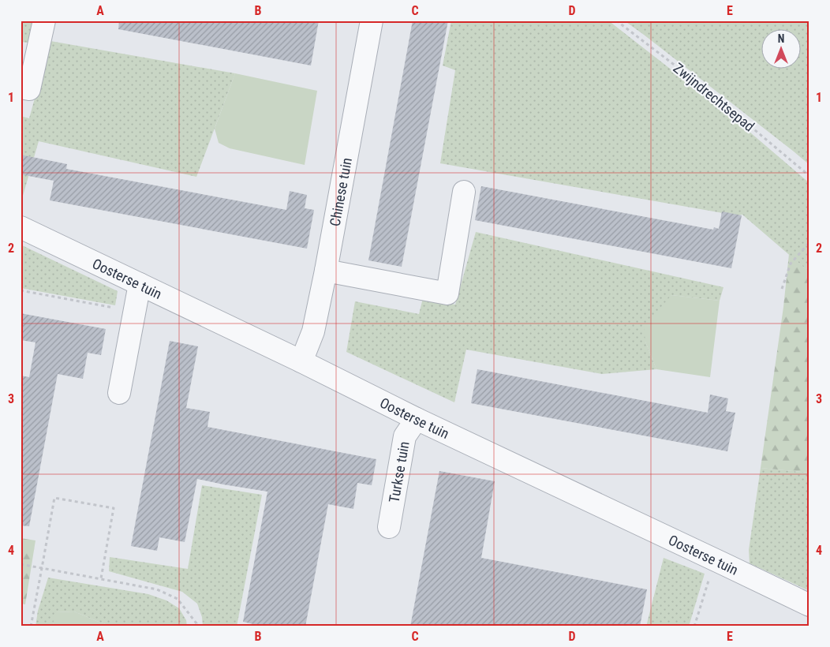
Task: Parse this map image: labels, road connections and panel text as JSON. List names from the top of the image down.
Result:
{
  "streets": {
    "street": ["Chinese tuin", "Oosterse tuin", "Turkse tuin"],
    "path": ["Zwijndrechtsepad"]
  },
  "crossings": [
    ["Chinese tuin", "Oosterse tuin"],
    ["Oosterse tuin", "Turkse tuin"]
  ],
  "north": "top",
  "grid": {
    "columns": [
      "A",
      "B",
      "C",
      "D",
      "E"
    ],
    "rows": [
      "1",
      "2",
      "3",
      "4"
    ]
  }
}
